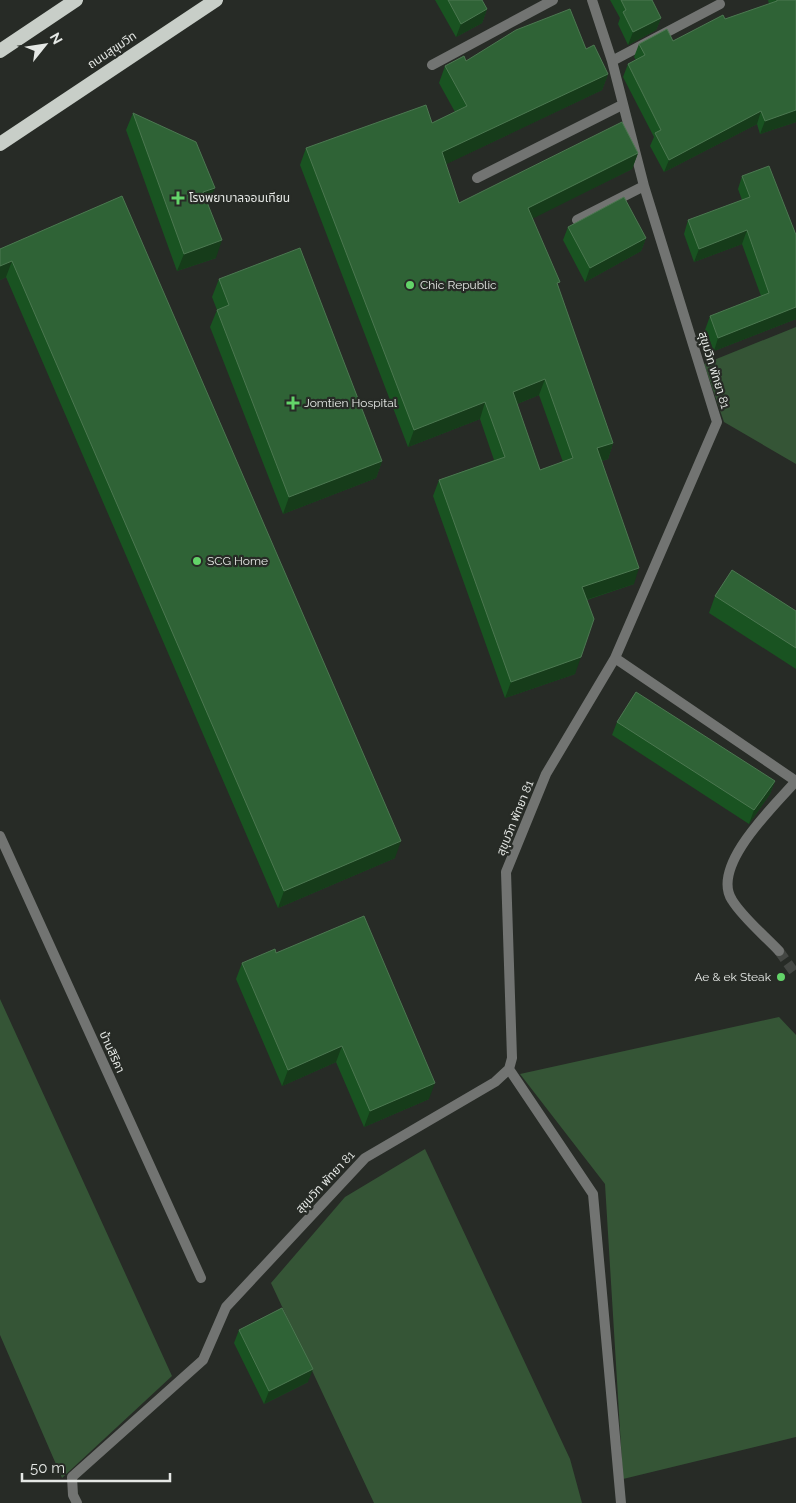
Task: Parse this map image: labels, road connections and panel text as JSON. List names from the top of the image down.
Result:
{
  "streets": {
    "highway": ["ถนนสุขุมวิท"],
    "street": ["สุขุมวิท พัทยา 81", "บ้านสิริคา"]
  },
  "places": {
    "health": ["โรงพยาบาลจอมเทียน", "Jomtien Hospital"],
    "other": ["Chic Republic", "SCG Home", "Ae & ek Steak"]
  },
  "scale_bar": "50 m",
  "north": "top right"
}
